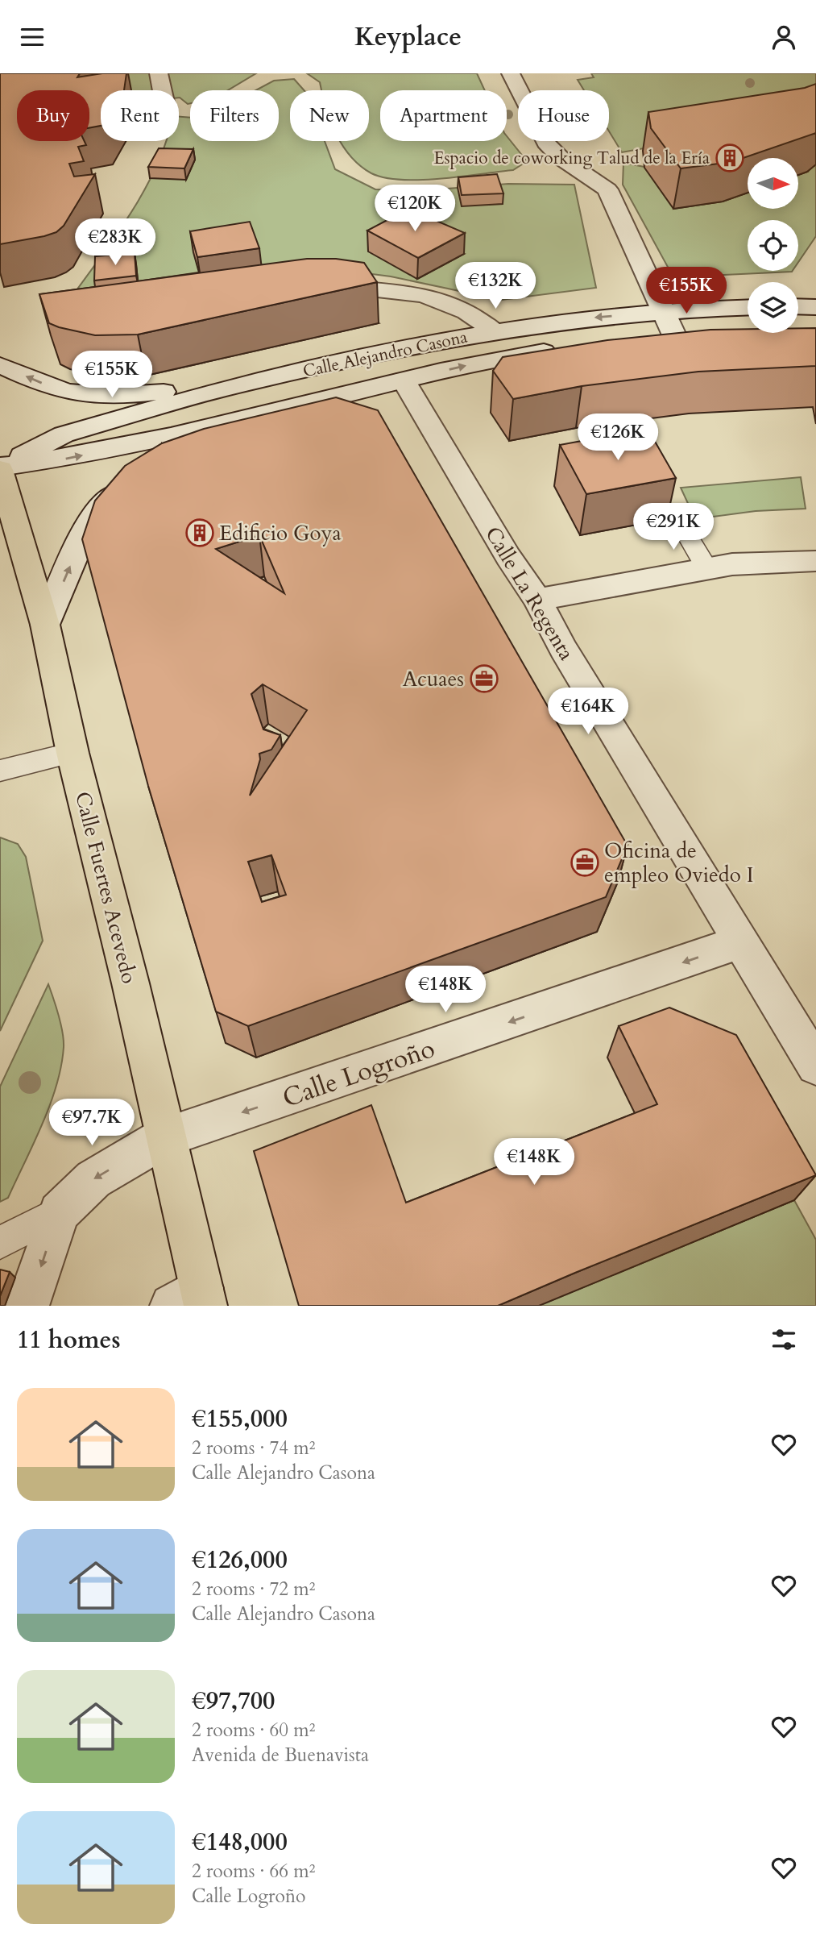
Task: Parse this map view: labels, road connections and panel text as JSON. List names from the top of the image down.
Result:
{
  "streets": {
    "highway": ["Calle Fuertes Acevedo"],
    "street": ["Calle Alejandro Casona", "Calle La Regenta", "Calle Logroño"]
  },
  "crossings": [
    ["Calle Alejandro Casona", "Calle La Regenta"],
    ["Calle Alejandro Casona", "Calle Fuertes Acevedo"],
    ["Calle La Regenta", "Calle Logroño"],
    ["Calle Fuertes Acevedo", "Calle Logroño"]
  ],
  "one_way": ["Calle Logroño"],
  "places": {
    "building": ["Espacio de coworking Talud de la Ería", "Edificio Goya"],
    "office": ["Acuaes", "Oficina de empleo Oviedo I"]
  },
  "north": "right",
  "page": {
    "header": "Keyplace",
    "chip": [
      "Buy",
      "Rent",
      "Filters",
      "New",
      "Apartment",
      "House"
    ],
    "price": [
      "€120K",
      "€283K",
      "€132K",
      "€155K",
      "€155K",
      "€126K",
      "€291K",
      "€164K",
      "€148K",
      "€97.7K",
      "€148K"
    ],
    "heading": "11 homes",
    "list": [
      {
        "name": "€155,000",
        "note": "2 rooms · 74 m² · Calle Alejandro Casona"
      },
      {
        "name": "€126,000",
        "note": "2 rooms · 72 m² · Calle Alejandro Casona"
      },
      {
        "name": "€97,700",
        "note": "2 rooms · 60 m² · Avenida de Buenavista"
      },
      {
        "name": "€148,000",
        "note": "2 rooms · 66 m² · Calle Logroño"
      }
    ]
  }
}
